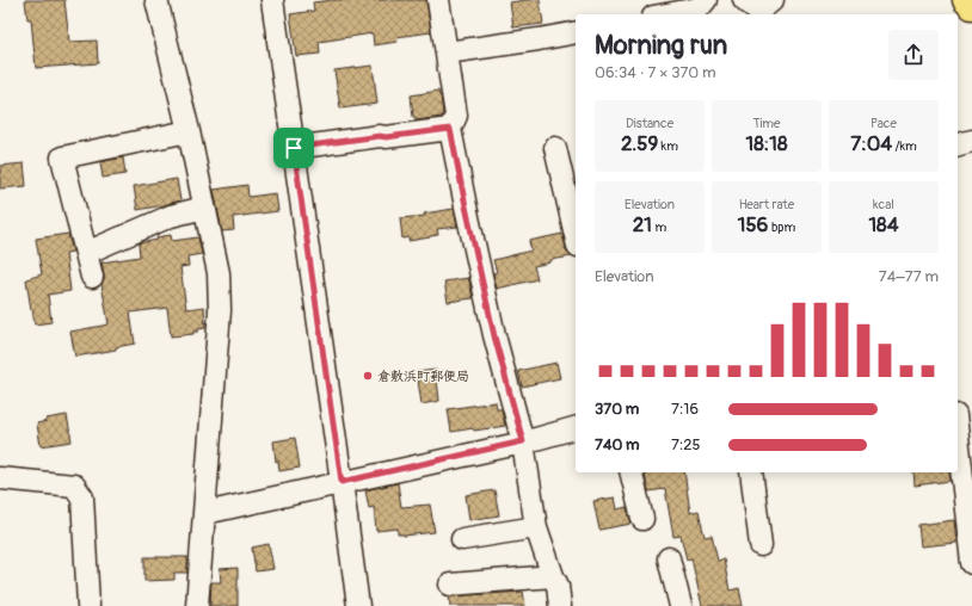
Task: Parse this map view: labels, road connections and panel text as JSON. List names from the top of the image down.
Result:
{
  "places": ["倉敷浜町郵便局"],
  "page": {
    "heading": ["Morning run", "06:34 · 7 × 370 m"],
    "stats": [
      ["Distance", "2.59 km"],
      ["Time", "18:18"],
      ["Pace", "7:04 /km"],
      ["Elevation", "21 m"],
      ["Heart rate", "156 bpm"],
      ["kcal", "184"]
    ],
    "chart": ["Elevation", "74–77 m"],
    "list": [
      {
        "name": "370 m",
        "note": "7:16"
      },
      {
        "name": "740 m",
        "note": "7:25"
      }
    ]
  }
}
